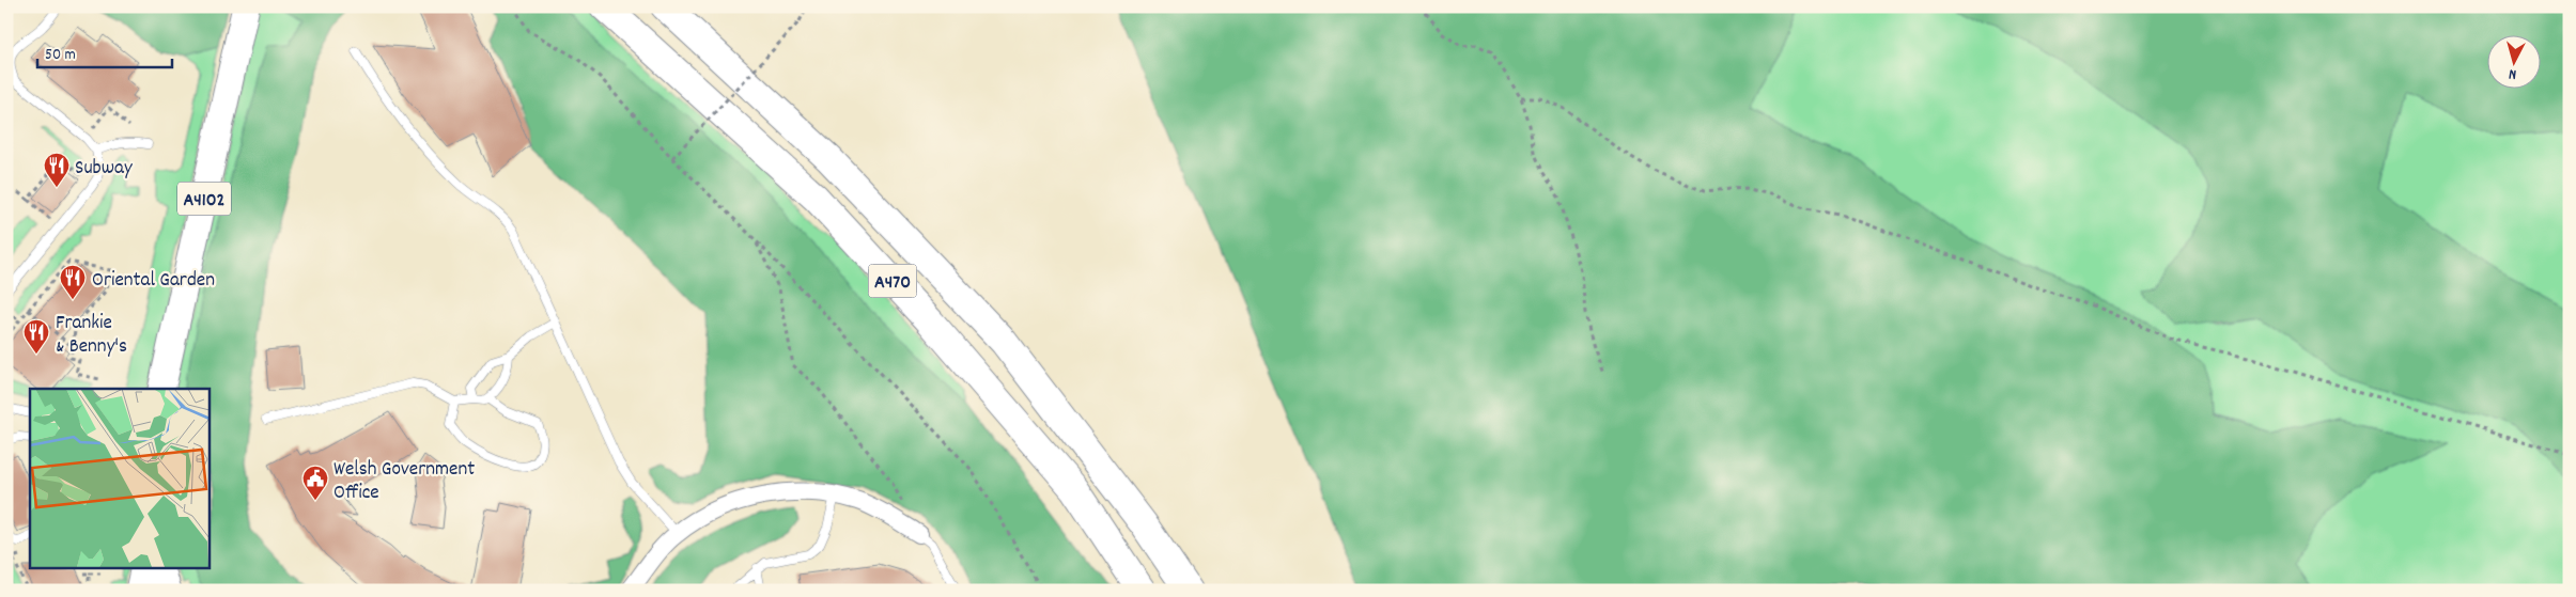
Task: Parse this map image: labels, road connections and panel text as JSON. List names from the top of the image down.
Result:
{
  "streets": {
    "highway": ["A470"],
    "main road": ["A4102"]
  },
  "places": {
    "restaurant": ["Subway", "Oriental Garden", "Frankie & Benny's"],
    "public building": ["Welsh Government Office"]
  },
  "scale_bar": "50 m",
  "north": "bottom"
}
